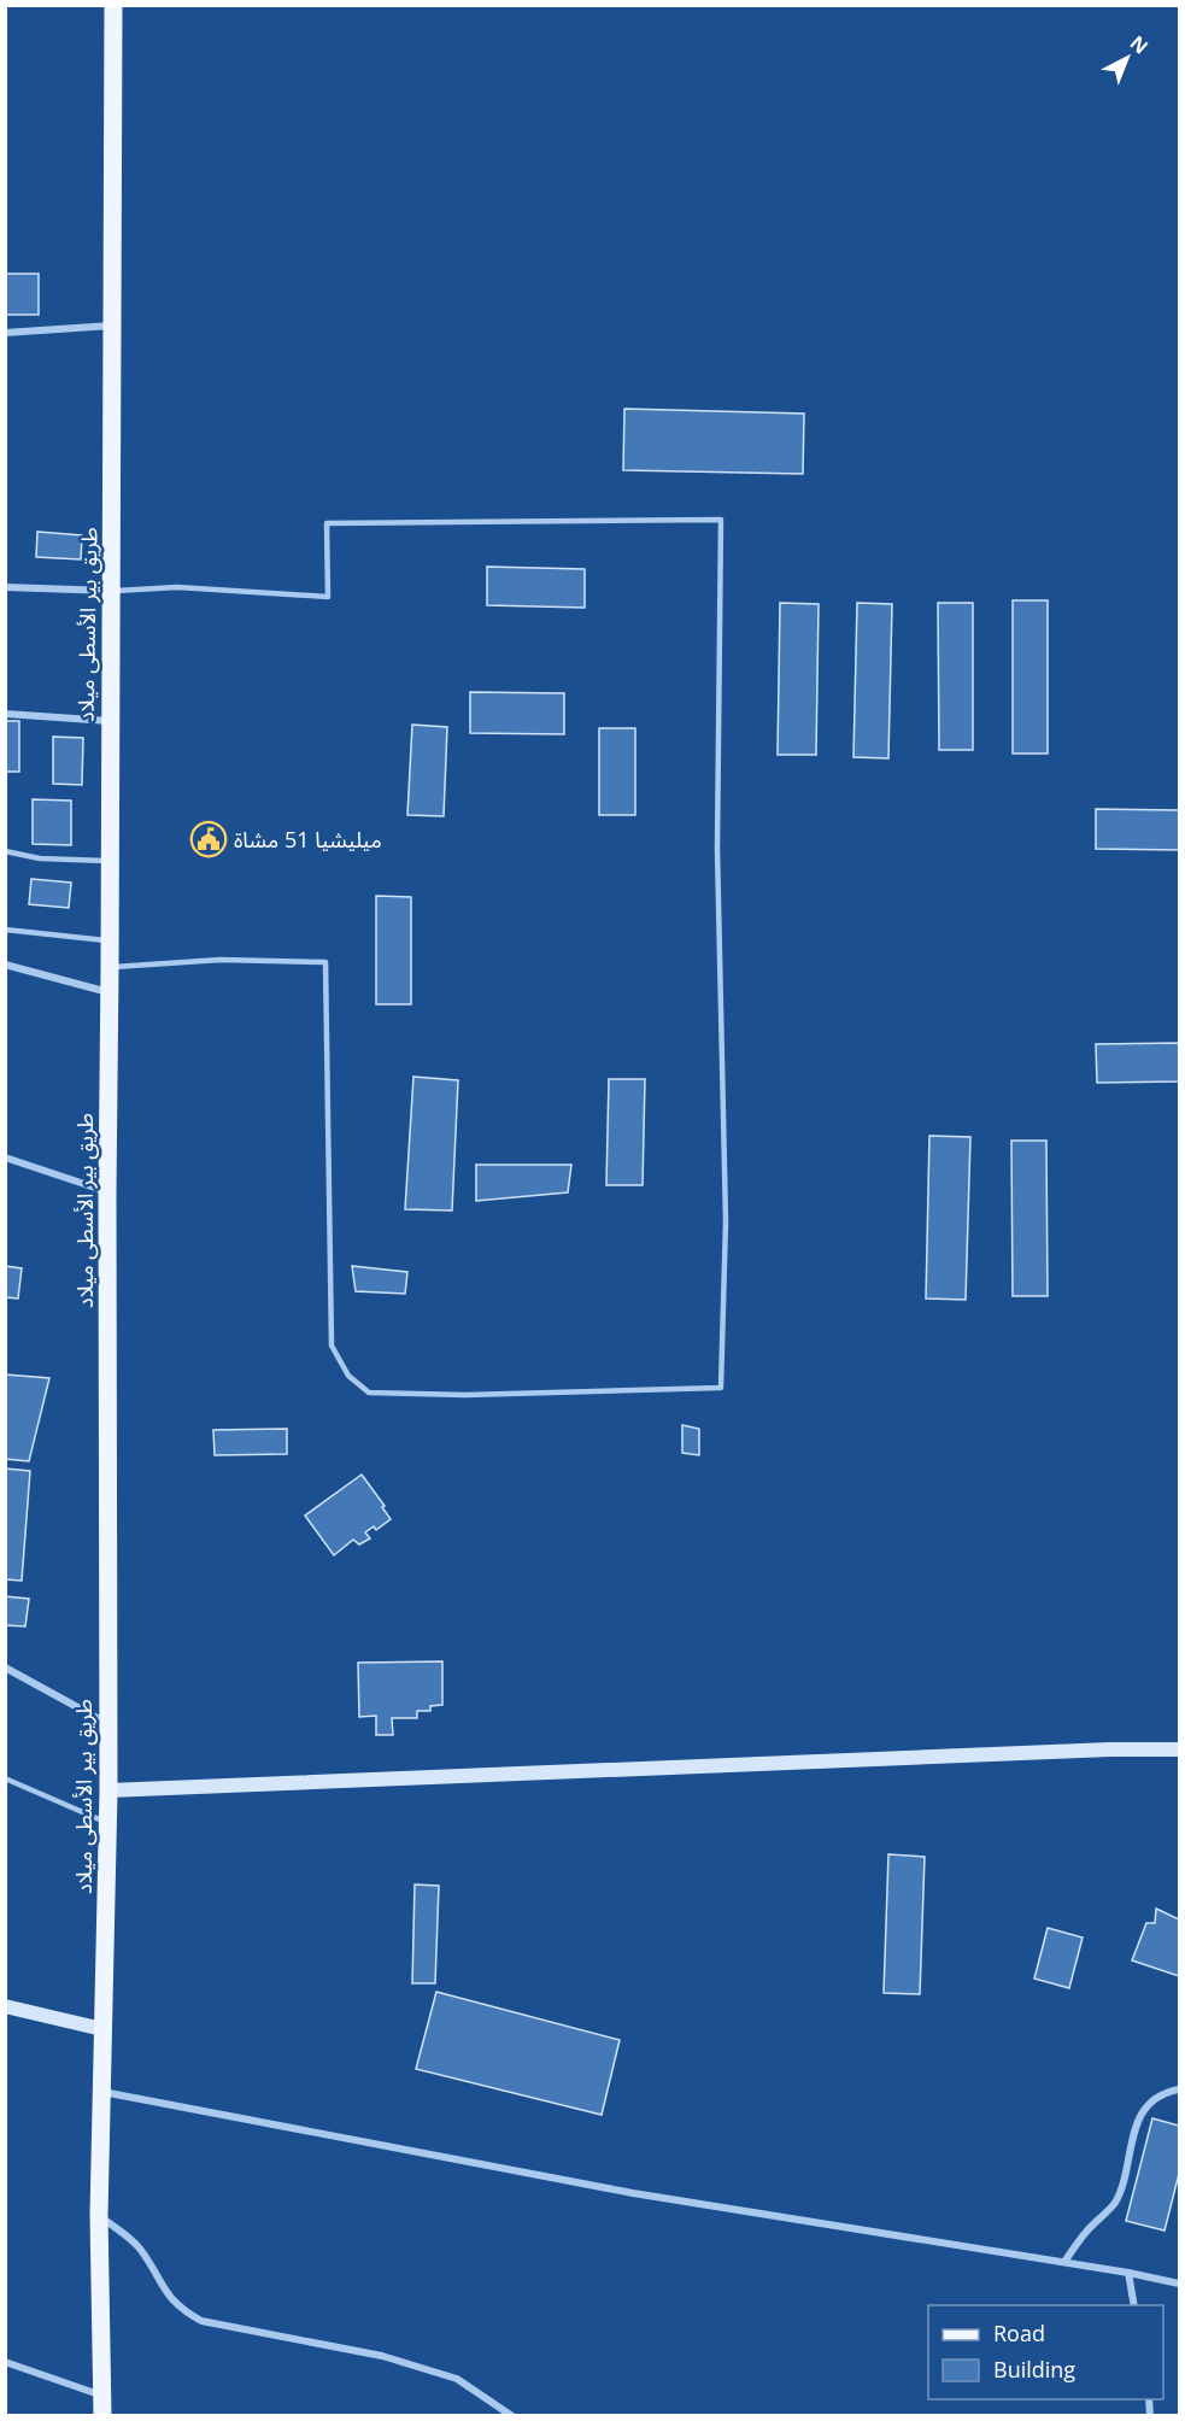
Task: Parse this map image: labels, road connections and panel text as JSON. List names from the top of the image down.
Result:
{
  "streets": {
    "main road": ["طريق بير الأسطى ميلاد"]
  },
  "places": {
    "public building": ["ميليشيا 51 مشاة"]
  },
  "legend": ["Road", "Building"],
  "north": "top right"
}
